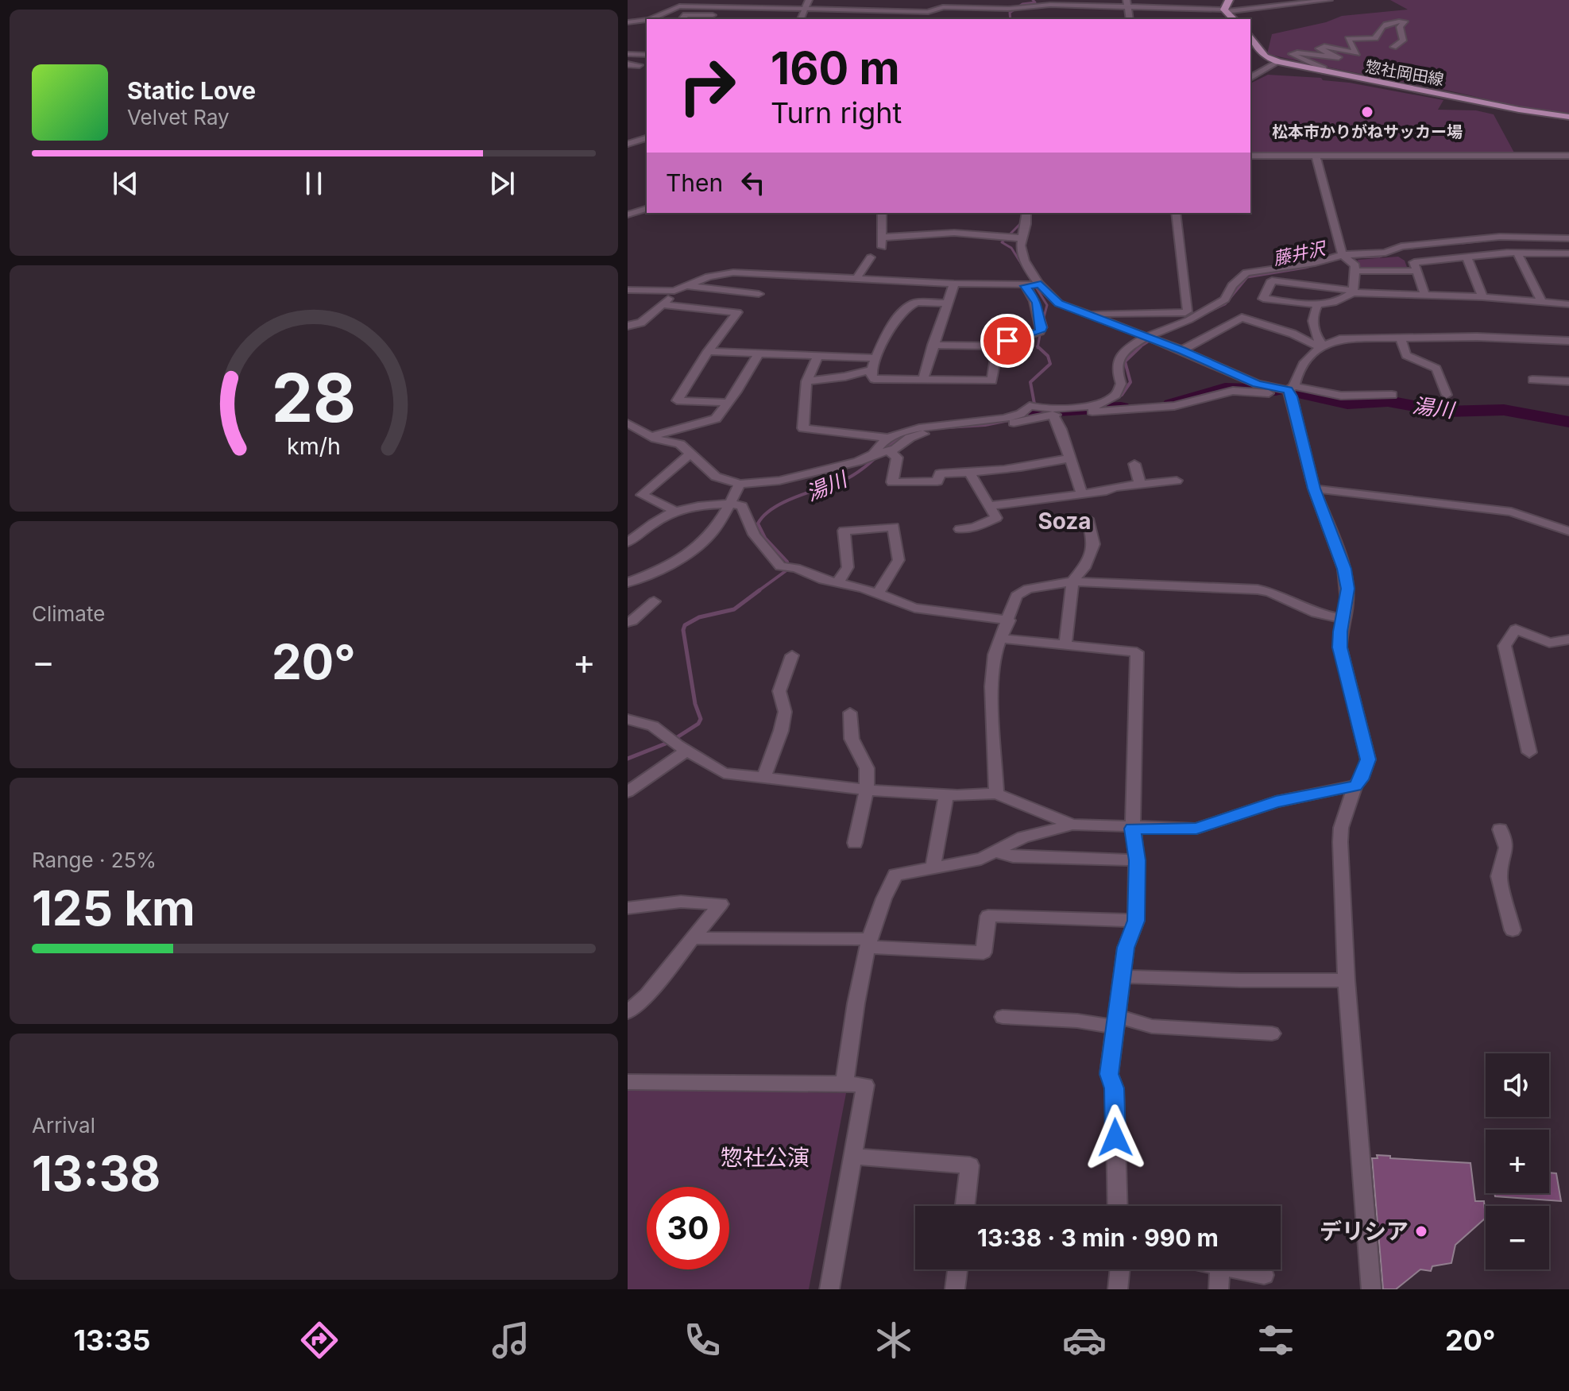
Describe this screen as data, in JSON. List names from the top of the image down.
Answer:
{
  "streets": {
    "main road": ["惣社岡田線"]
  },
  "districts": ["Soza"],
  "water": ["藤井沢", "湯川"],
  "parks": ["惣社公演"],
  "places": ["松本市かりがねサッカー場", "デリシア"],
  "page": {
    "turn": ["160 m", "Turn right"],
    "song": ["Static Love", "Velvet Ray"],
    "then": "Then",
    "tile": [
      "Climate",
      ["Range · 25%", "125 km"],
      ["Arrival", "13:38"]
    ],
    "heat": ["−", "20°", "+"],
    "map_buttons": ["+", "−"],
    "limit": "30",
    "trip": "13:38 · 3 min · 990 m",
    "tabs": ["13:35", "20°"],
    "gauge": ["28", "km/h"]
  }
}
